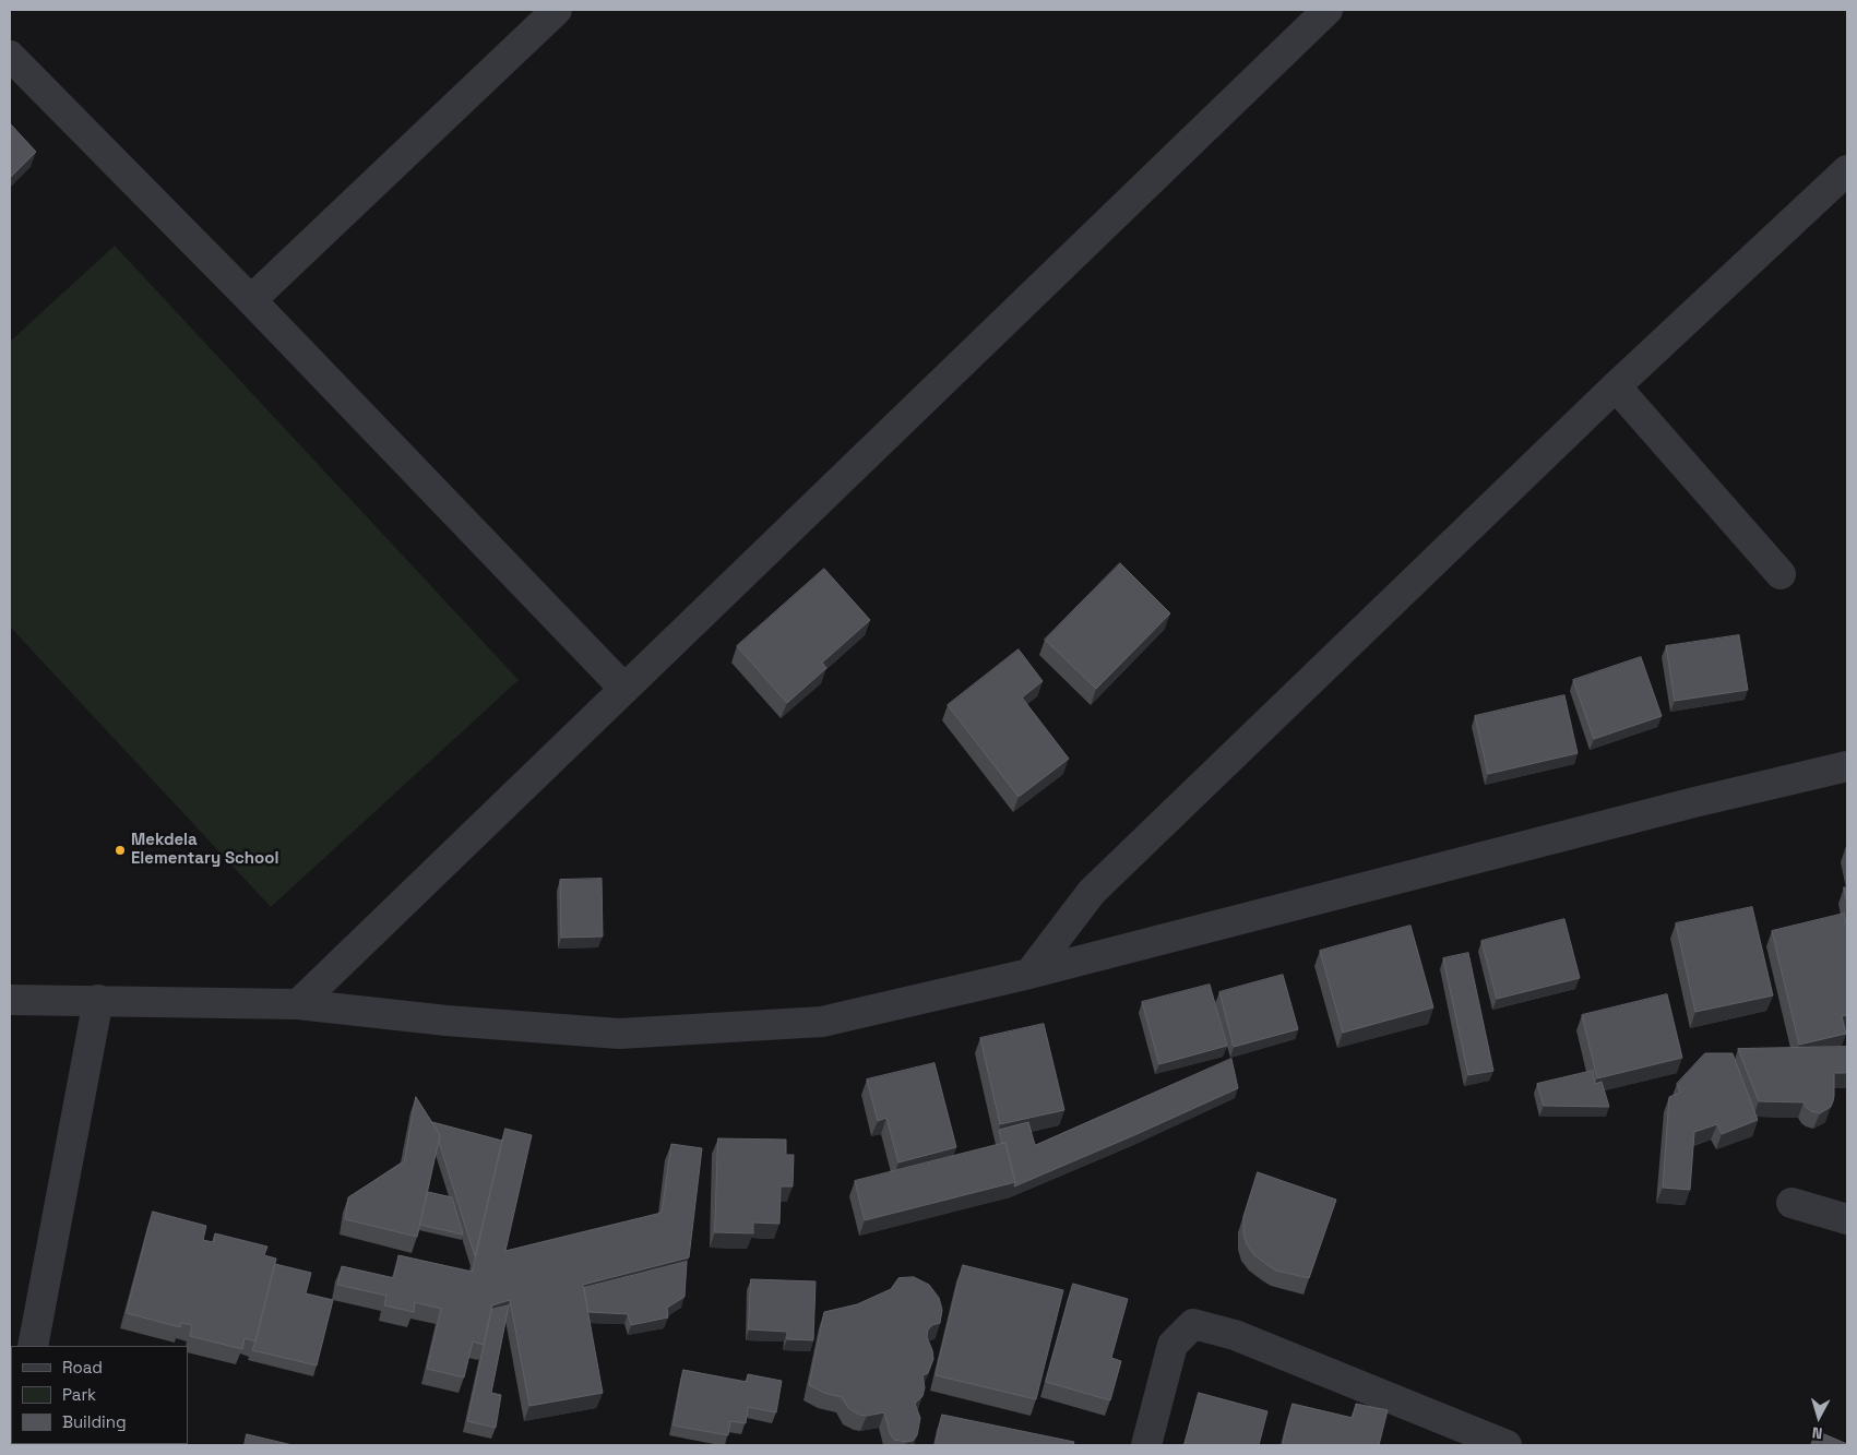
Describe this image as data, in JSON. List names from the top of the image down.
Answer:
{
  "places": ["Mekdela Elementary School"],
  "legend": ["Road", "Park", "Building"],
  "north": "bottom"
}
